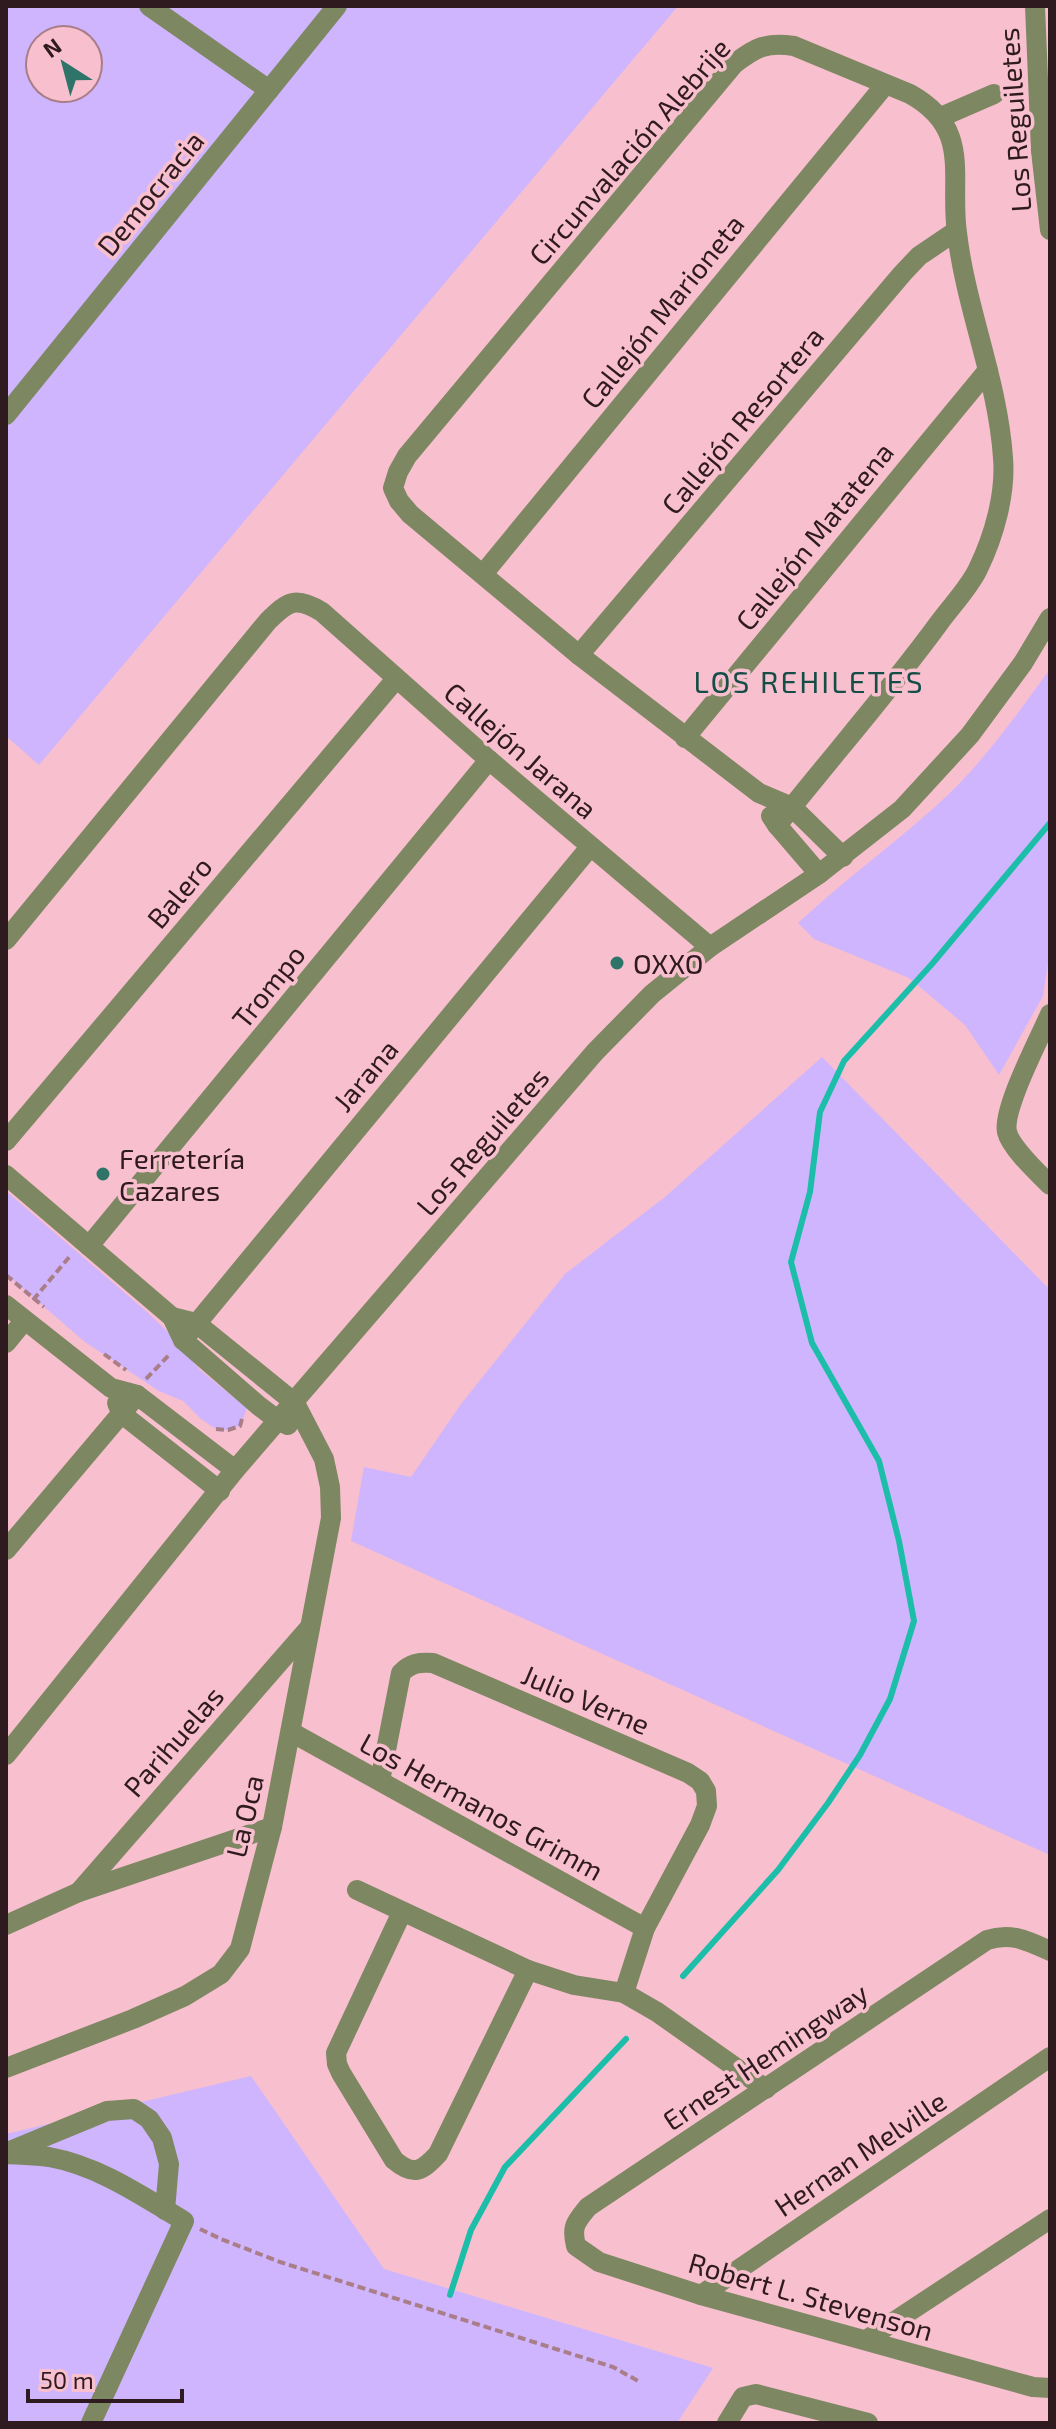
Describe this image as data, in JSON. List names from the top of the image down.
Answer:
{
  "streets": {
    "street": [
      "Los Reguiletes",
      "Circunvalación Alebrije",
      "Democracia",
      "Callejón Marioneta",
      "Callejón Resortera",
      "Callejón Matatena",
      "Callejón Jarana",
      "Balero",
      "Trompo",
      "Jarana",
      "Julio Verne",
      "Parihuelas",
      "Los Hermanos Grimm",
      "La Oca",
      "Ernest Hemingway",
      "Hernan Melville",
      "Robert L. Stevenson"
    ]
  },
  "crossings": [
    ["Los Reguiletes", "Circunvalación Alebrije"],
    ["Los Reguiletes", "Callejón Jarana"],
    ["Los Reguiletes", "La Oca"],
    ["Circunvalación Alebrije", "Callejón Marioneta"],
    ["Circunvalación Alebrije", "Callejón Resortera"],
    ["Circunvalación Alebrije", "Callejón Matatena"],
    ["Callejón Jarana", "Balero"],
    ["Callejón Jarana", "Trompo"],
    ["Callejón Jarana", "Jarana"],
    ["Julio Verne", "Los Hermanos Grimm"],
    ["Parihuelas", "La Oca"],
    ["Los Hermanos Grimm", "La Oca"],
    ["Ernest Hemingway", "Robert L. Stevenson"],
    ["Hernan Melville", "Robert L. Stevenson"]
  ],
  "districts": ["LOS REHILETES"],
  "places": ["OXXO", "Ferretería Cazares"],
  "scale_bar": "50 m",
  "north": "top left"
}
